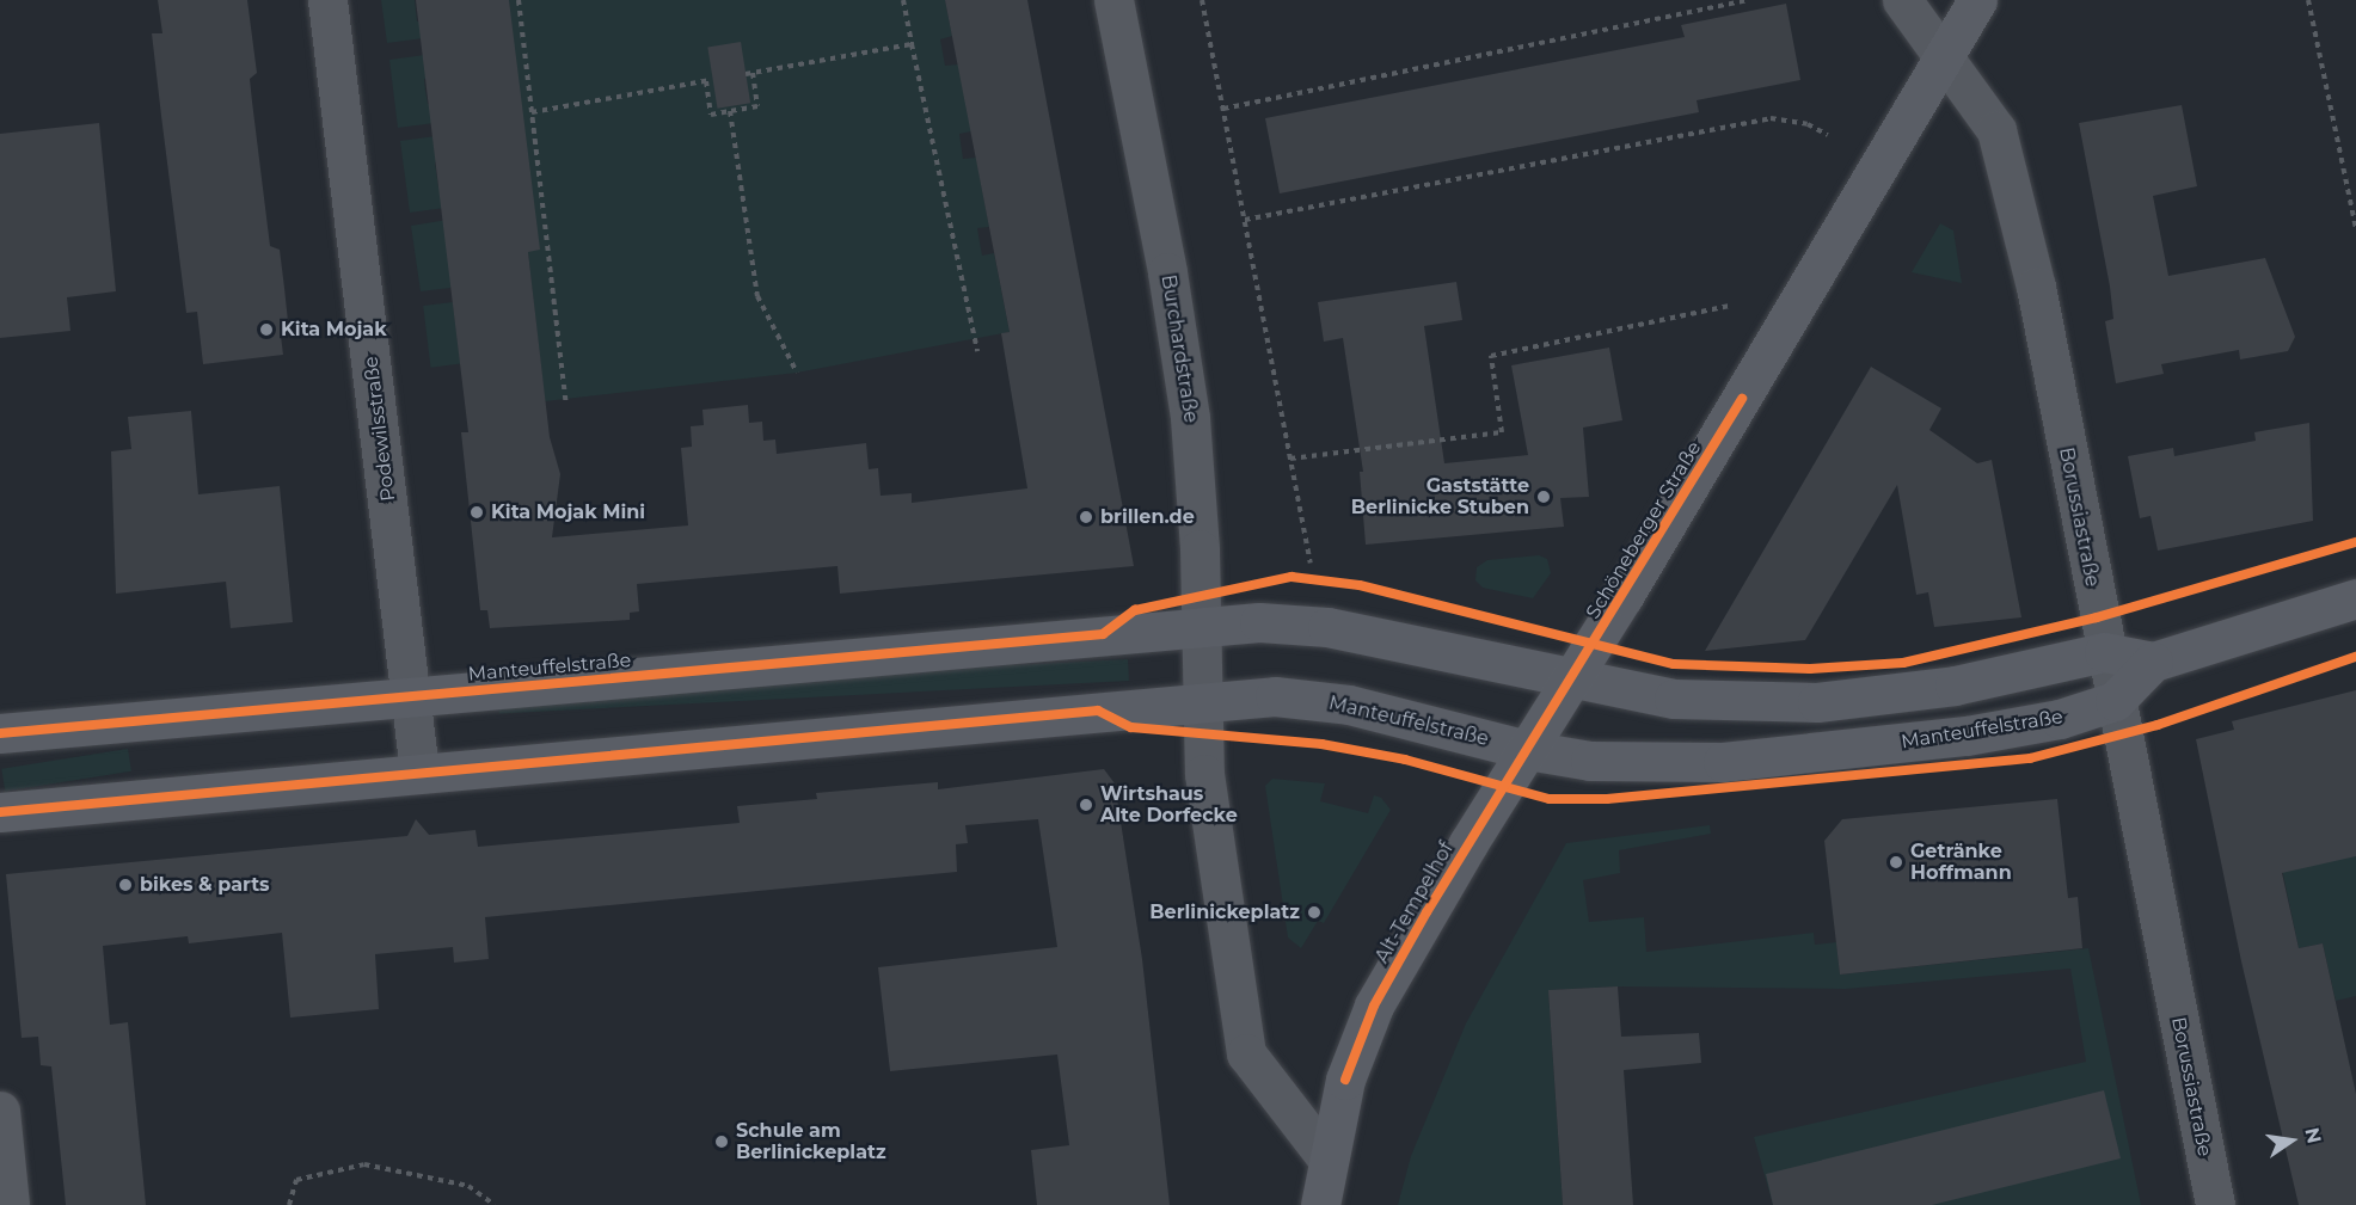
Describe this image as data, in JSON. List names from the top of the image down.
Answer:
{
  "streets": {
    "main road": ["Schöneberger Straße", "Manteuffelstraße", "Alt-Tempelhof"],
    "street": ["Burchardstraße", "Podewilsstraße", "Borussiastraße"]
  },
  "crossings": [
    ["Burchardstraße", "Manteuffelstraße"],
    ["Podewilsstraße", "Manteuffelstraße"],
    ["Borussiastraße", "Schöneberger Straße"],
    ["Borussiastraße", "Manteuffelstraße"],
    ["Schöneberger Straße", "Manteuffelstraße"],
    ["Schöneberger Straße", "Alt-Tempelhof"],
    ["Manteuffelstraße", "Alt-Tempelhof"]
  ],
  "places": [
    "Kita Mojak",
    "Gaststätte Berlinicke Stuben",
    "Kita Mojak Mini",
    "brillen.de",
    "Wirtshaus Alte Dorfecke",
    "Getränke Hoffmann",
    "bikes & parts",
    "Berlinickeplatz",
    "Schule am Berlinickeplatz"
  ],
  "north": "right"
}
